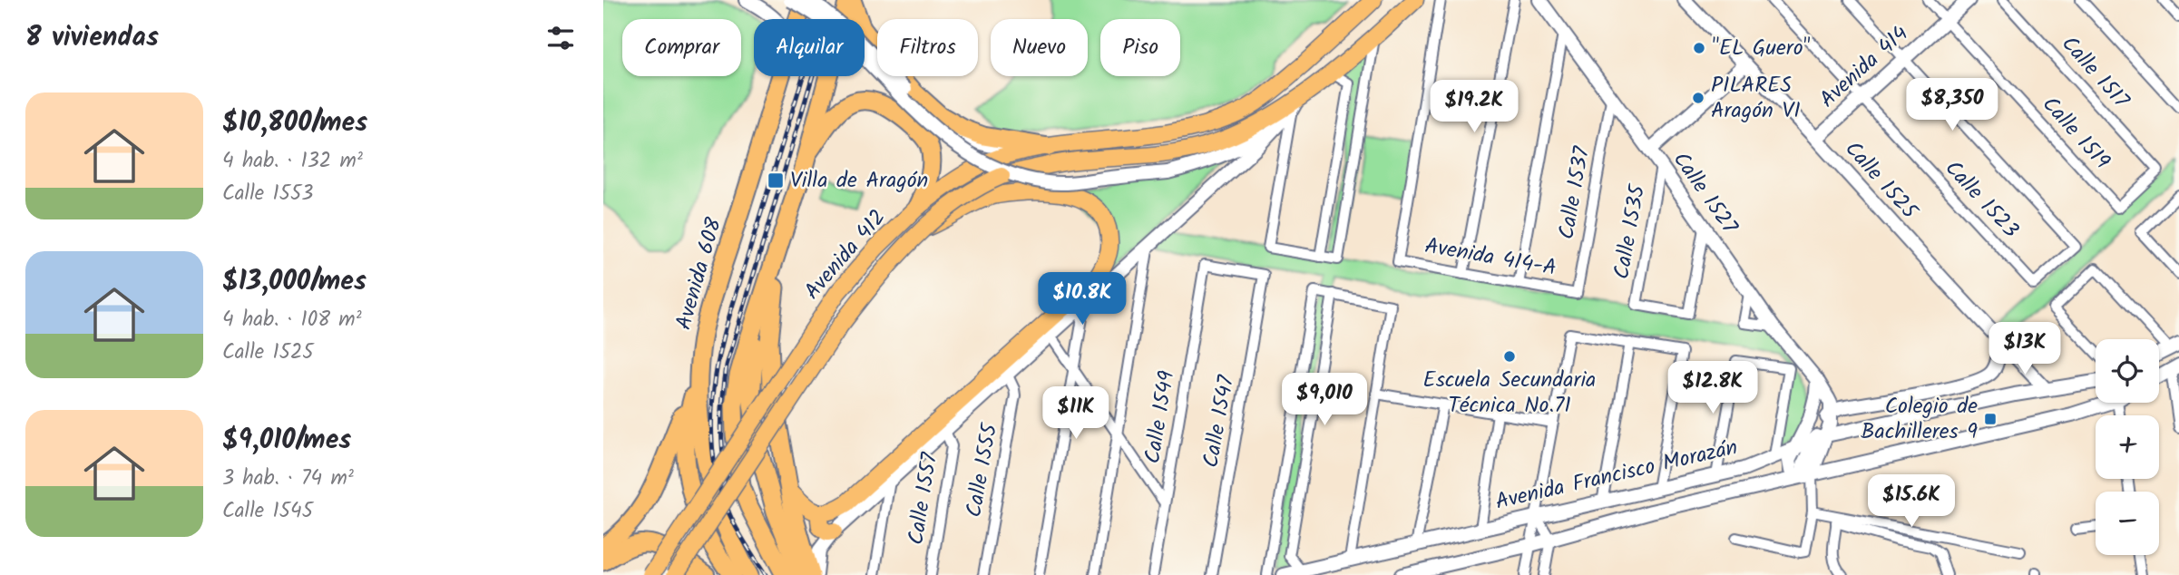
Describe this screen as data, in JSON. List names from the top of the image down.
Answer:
{
  "streets": {
    "highway": ["Avenida 608"],
    "main road": ["Avenida 412"],
    "street": [
      "Avenida 414",
      "Calle 1517",
      "Calle 1519",
      "Calle 1525",
      "Calle 1537",
      "Calle 1527",
      "Calle 1523",
      "Calle 1535",
      "Avenida 414-A",
      "Calle 1549",
      "Calle 1547",
      "Calle 1555",
      "Avenida Francisco Morazán",
      "Calle 1557"
    ]
  },
  "crossings": [
    ["Avenida 414", "Calle 1519"],
    ["Avenida 414", "Calle 1525"],
    ["Avenida 414", "Calle 1523"],
    ["Calle 1517", "Calle 1519"],
    ["Calle 1525", "Avenida Francisco Morazán"],
    ["Calle 1537", "Calle 1527"],
    ["Calle 1537", "Avenida 414-A"],
    ["Calle 1527", "Calle 1535"],
    ["Avenida 412", "Calle 1555"],
    ["Avenida 412", "Calle 1557"],
    ["Calle 1549", "Calle 1547"]
  ],
  "places": {
    "other": ["\"EL Guero\"", "PILARES Aragón VI", "Escuela Secundaria Técnica No.71"],
    "transit": ["Villa de Aragón", "Colegio de Bachilleres 9"]
  },
  "page": {
    "heading": "8 viviendas",
    "chip": [
      "Comprar",
      "Alquilar",
      "Filtros",
      "Nuevo",
      "Piso"
    ],
    "list": [
      {
        "name": "$10,800/mes",
        "note": "4 hab. · 132 m² · Calle 1553"
      },
      {
        "name": "$13,000/mes",
        "note": "4 hab. · 108 m² · Calle 1525"
      },
      {
        "name": "$9,010/mes",
        "note": "3 hab. · 74 m² · Calle 1545"
      }
    ],
    "price": [
      "$8,350",
      "$19.2K",
      "$10.8K",
      "$13K",
      "$12.8K",
      "$9,010",
      "$11K",
      "$15.6K"
    ],
    "map_buttons": ["+", "−"]
  }
}
